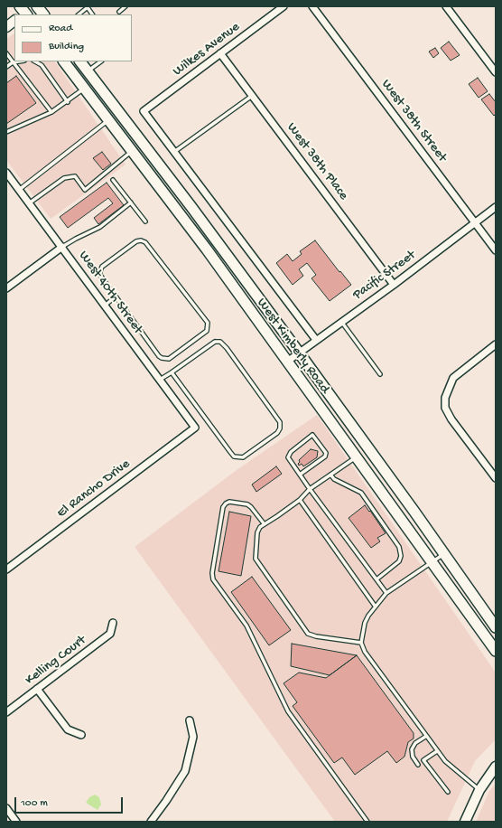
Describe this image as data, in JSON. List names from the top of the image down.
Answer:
{
  "streets": {
    "main road": ["West Kimberly Road"],
    "street": [
      "Wilkes Avenue",
      "West 38th Street",
      "West 38th Place",
      "Pacific Street",
      "West 40th Street",
      "El Rancho Drive",
      "Kelling Court"
    ]
  },
  "crossings": [
    ["Wilkes Avenue", "West 38th Place"],
    ["Wilkes Avenue", "West Kimberly Road"],
    ["West 38th Street", "Pacific Street"],
    ["West 38th Place", "Pacific Street"],
    ["Pacific Street", "West Kimberly Road"],
    ["West 40th Street", "El Rancho Drive"]
  ],
  "legend": ["Road", "Building"],
  "scale_bar": "100 m"
}
